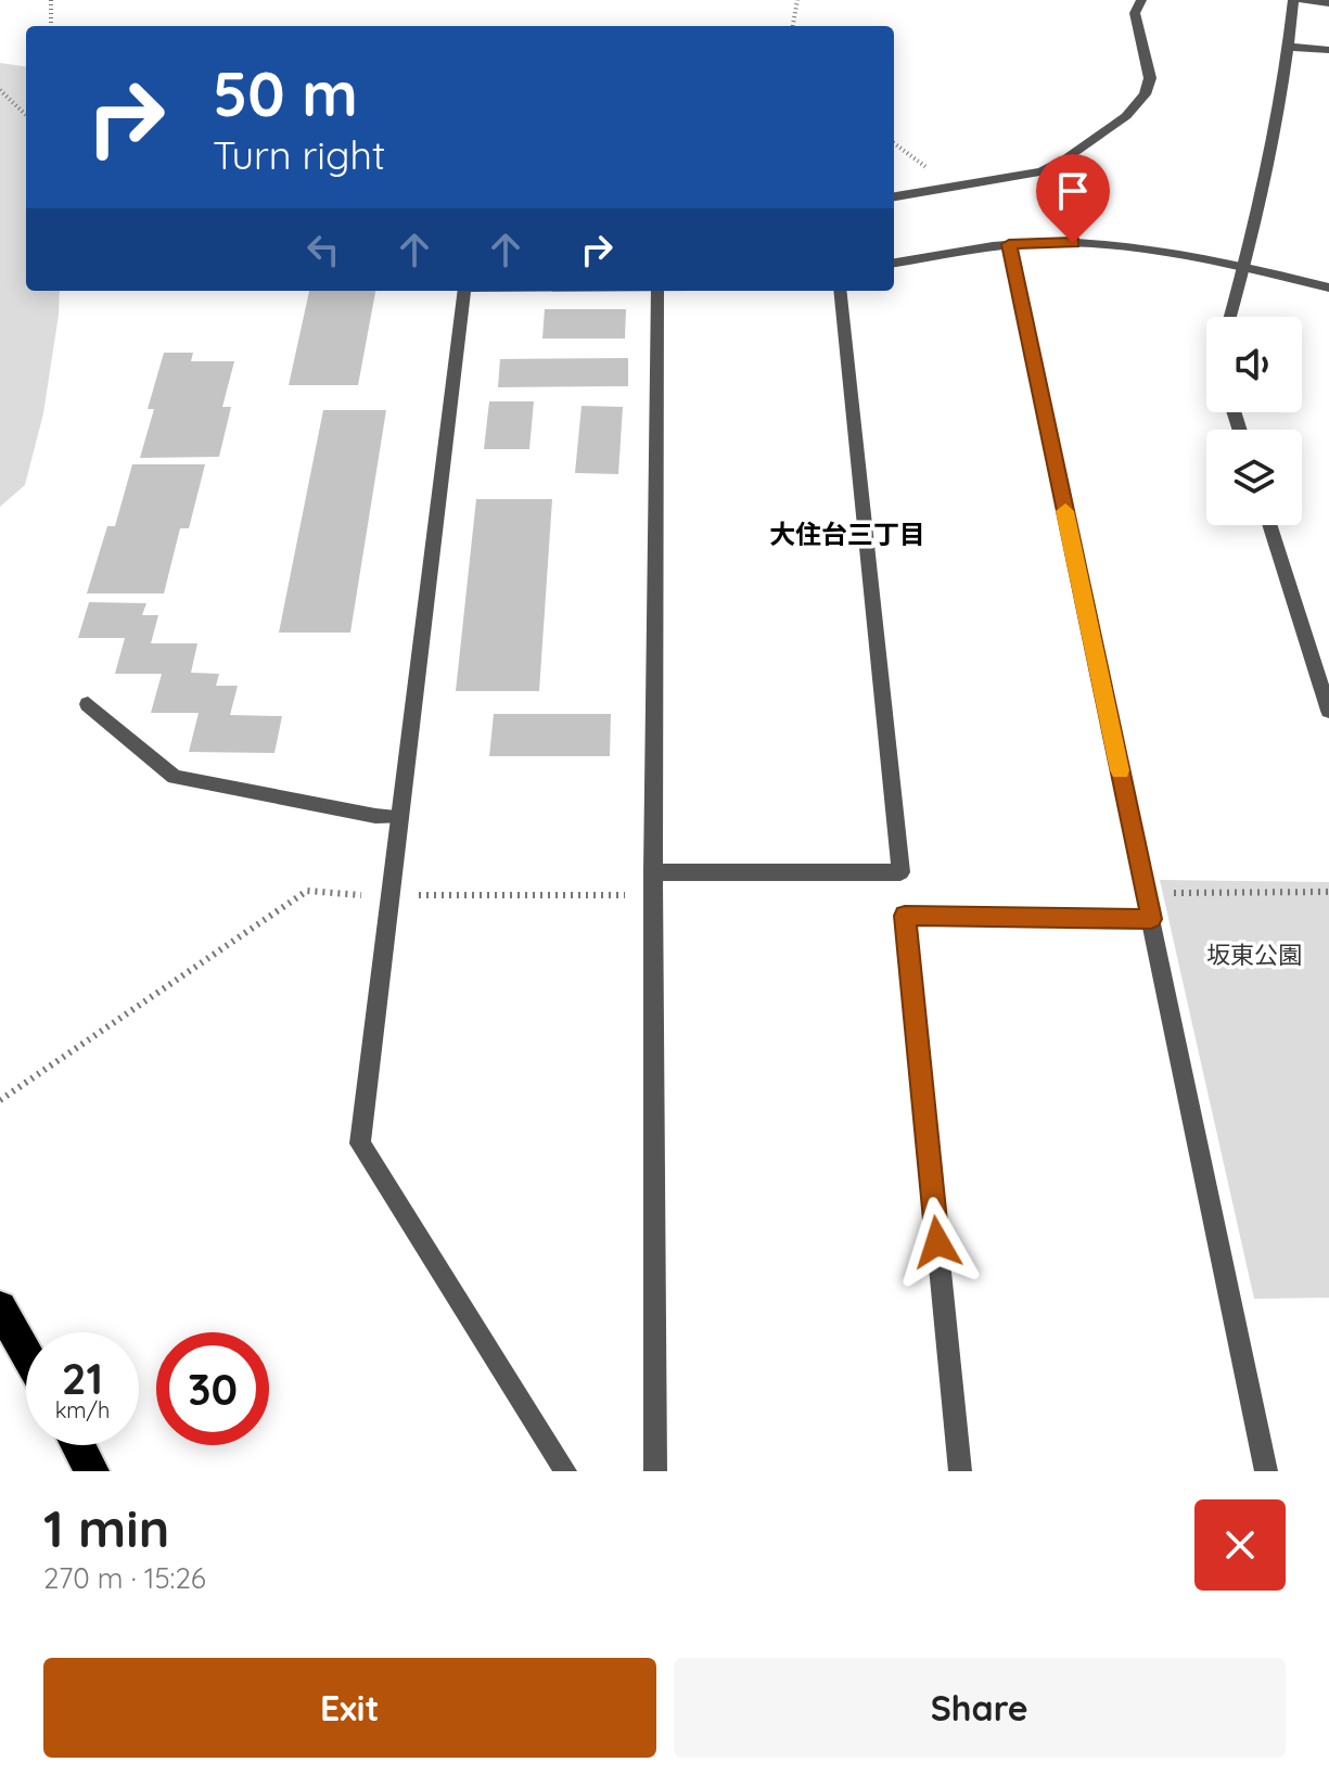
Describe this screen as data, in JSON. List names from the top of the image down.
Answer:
{
  "districts": ["大住台三丁目"],
  "parks": ["坂東公園"],
  "page": {
    "turn": ["50 m", "Turn right"],
    "speed": "21 km/h",
    "limit": "30",
    "heading": ["1 min", "270 m · 15:26"],
    "buttons": ["Exit", "Share"]
  }
}
